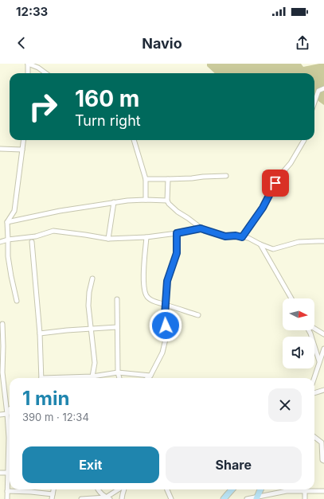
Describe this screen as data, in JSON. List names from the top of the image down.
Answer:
{
  "north": "right",
  "page": {
    "status": "12:33",
    "header": "Navio",
    "turn": ["160 m", "Turn right"],
    "heading": ["1 min", "390 m · 12:34"],
    "buttons": ["Exit", "Share"]
  }
}
